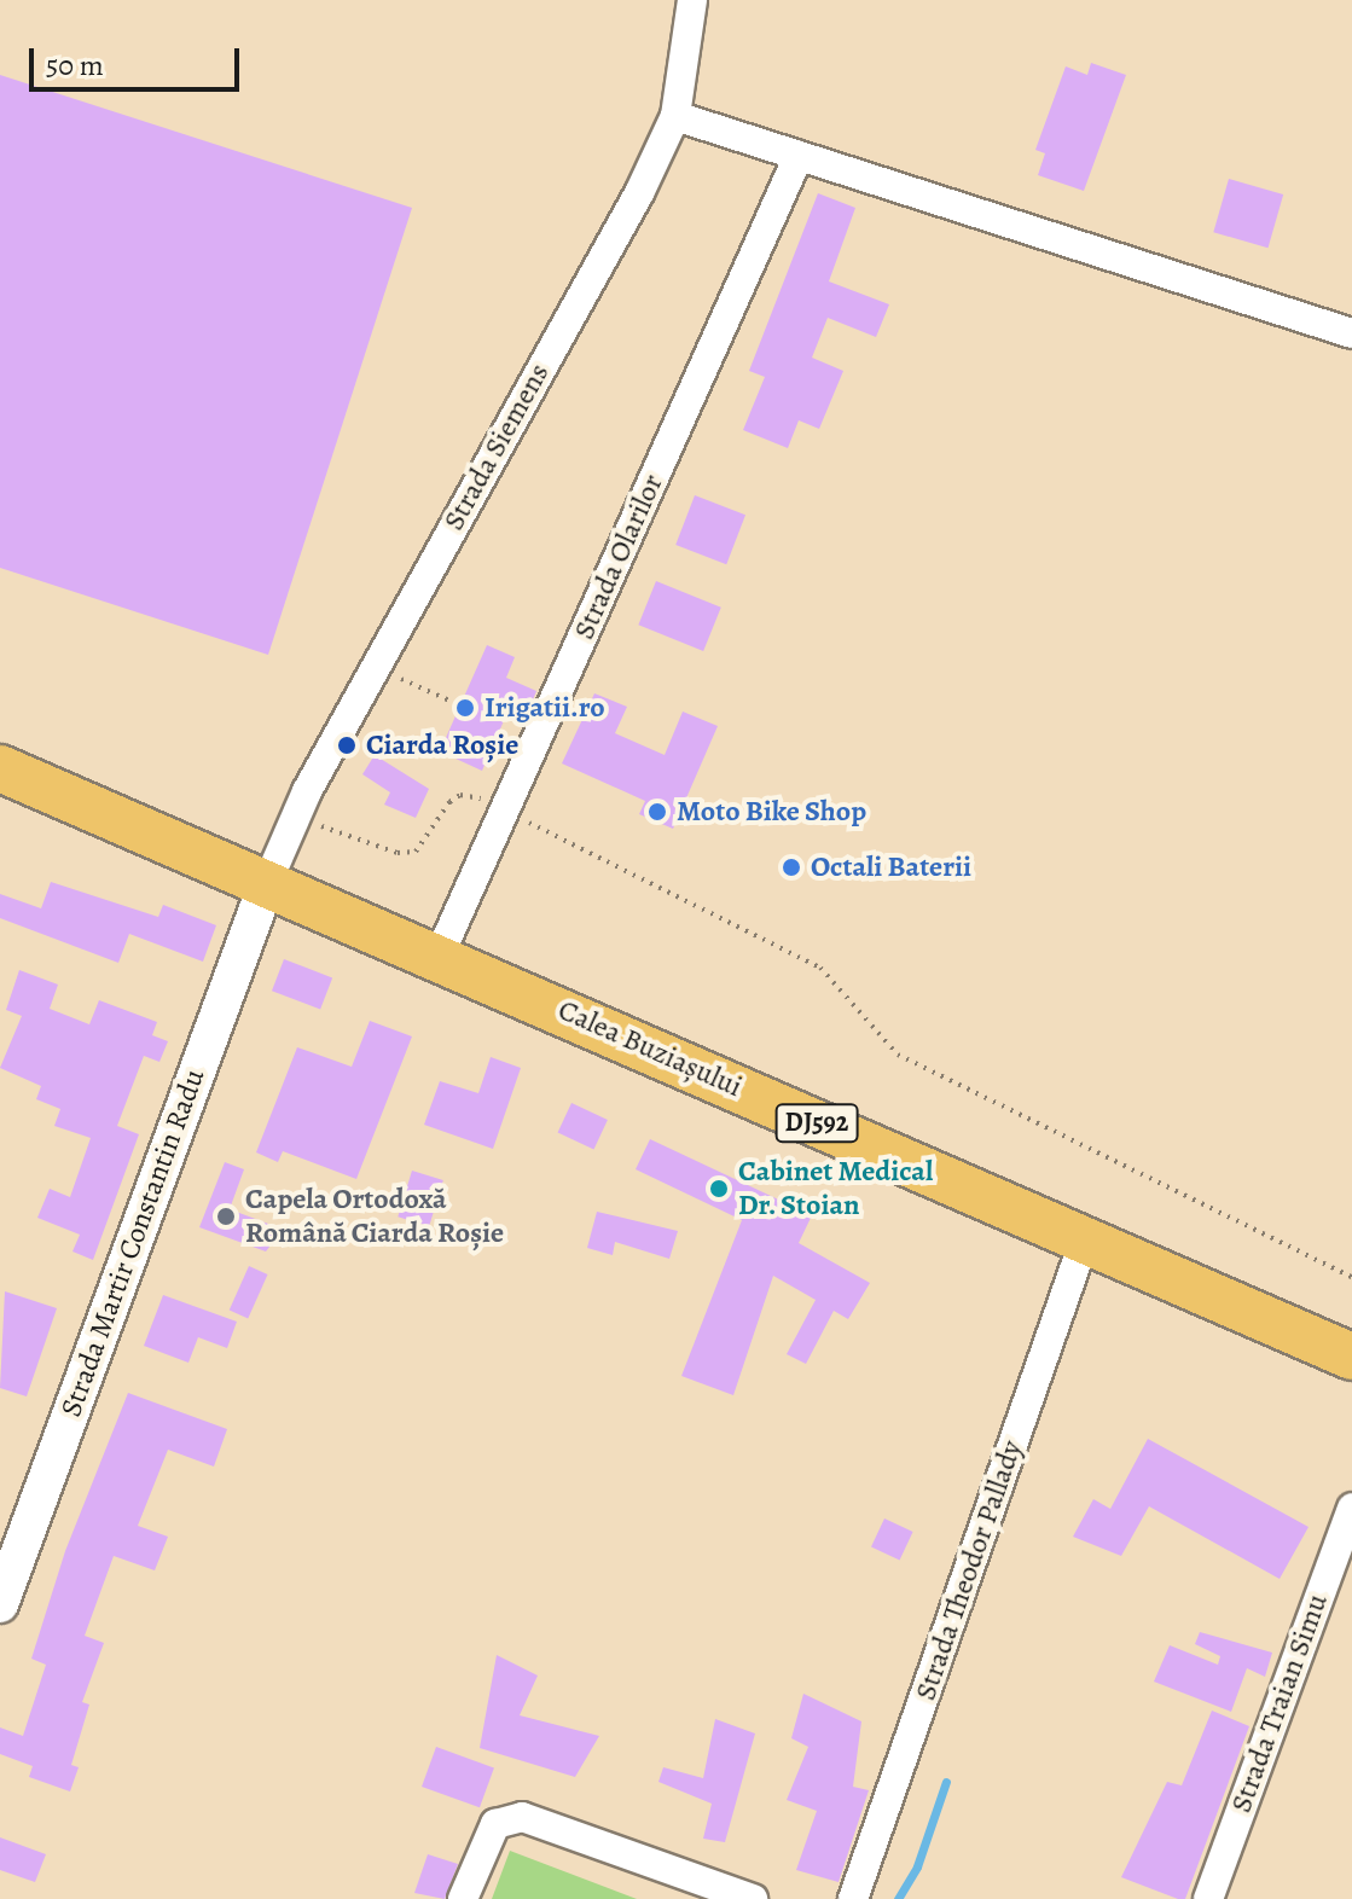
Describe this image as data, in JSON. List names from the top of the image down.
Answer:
{
  "streets": {
    "main road": ["Calea Buziașului", "DJ592"],
    "street": [
      "Strada Siemens",
      "Strada Olarilor",
      "Strada Martir Constantin Radu",
      "Strada Theodor Pallady",
      "Strada Traian Simu"
    ]
  },
  "crossings": [
    ["Strada Siemens", "Calea Buziașului"],
    ["Strada Siemens", "Strada Martir Constantin Radu"],
    ["Strada Olarilor", "Calea Buziașului"],
    ["Calea Buziașului", "Strada Martir Constantin Radu"],
    ["Calea Buziașului", "Strada Theodor Pallady"]
  ],
  "places": [
    "Irigatii.ro",
    "Ciarda Roșie",
    "Moto Bike Shop",
    "Octali Baterii",
    "Cabinet Medical Dr. Stoian",
    "Capela Ortodoxă Română Ciarda Roșie"
  ],
  "scale_bar": "50 m"
}
